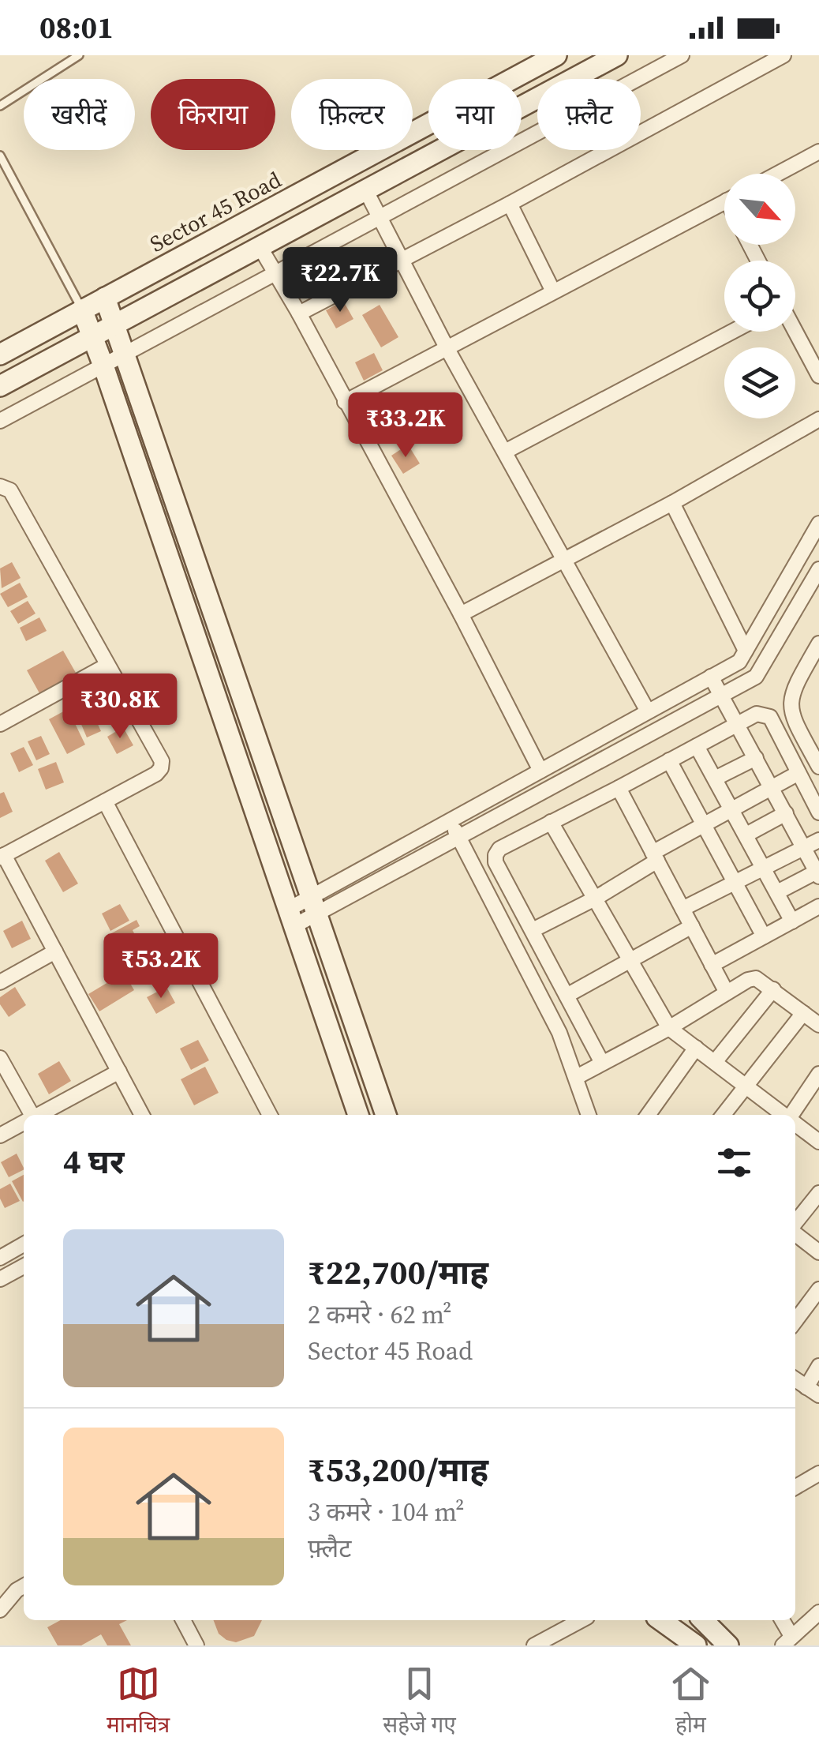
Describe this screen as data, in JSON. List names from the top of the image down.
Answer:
{
  "streets": {
    "street": ["Sector 45 Road"]
  },
  "north": "bottom right",
  "page": {
    "status": "08:01",
    "chip": [
      "खरीदें",
      "किराया",
      "फ़िल्टर",
      "नया",
      "फ़्लैट"
    ],
    "price": [
      "₹22.7K",
      "₹33.2K",
      "₹30.8K",
      "₹53.2K"
    ],
    "heading": "4 घर",
    "list": [
      {
        "name": "₹22,700/माह",
        "note": "2 कमरे · 62 m² · Sector 45 Road"
      },
      {
        "name": "₹53,200/माह",
        "note": "3 कमरे · 104 m² · फ़्लैट"
      }
    ],
    "tabs": ["मानचित्र", "सहेजे गए", "होम"]
  }
}
